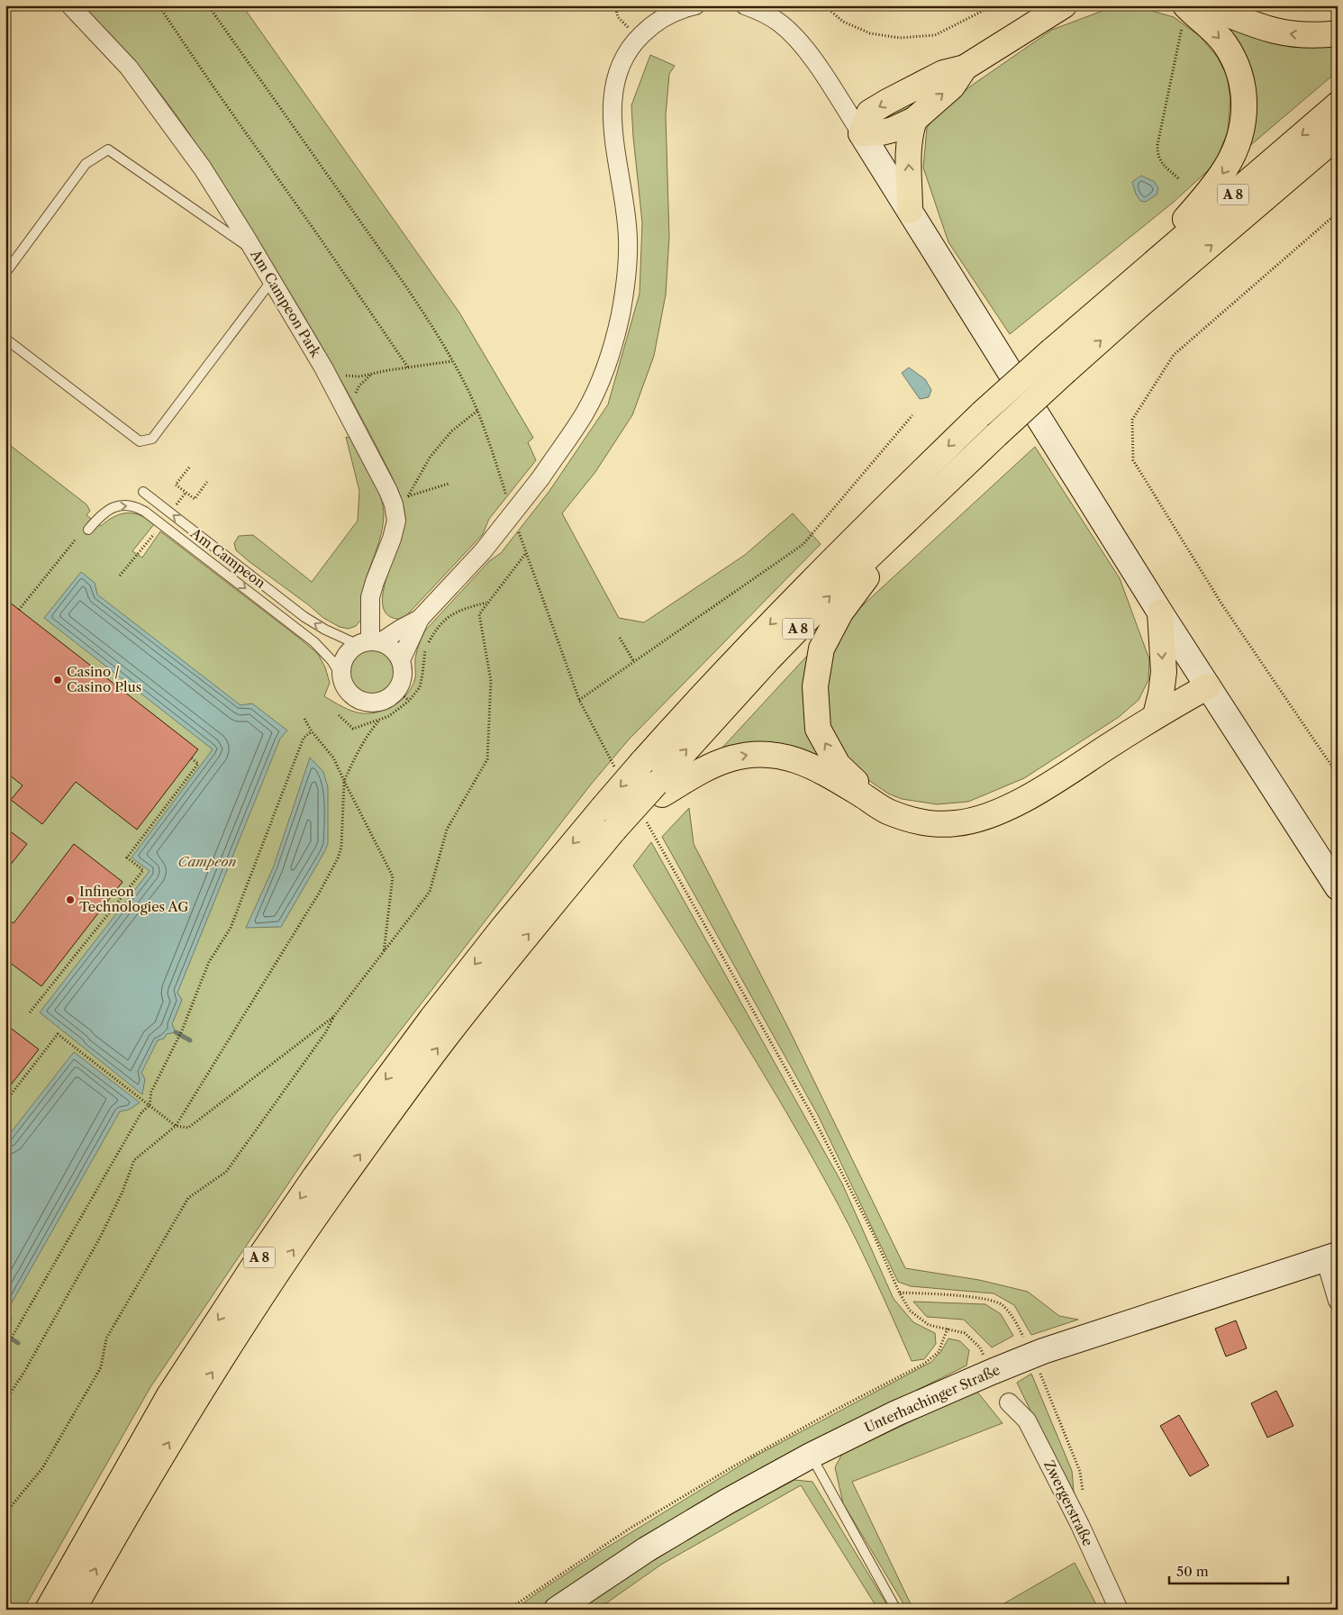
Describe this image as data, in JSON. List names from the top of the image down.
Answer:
{
  "streets": {
    "highway": ["A 8"],
    "main road": ["Unterhachinger Straße"],
    "street": ["Am Campeon Park", "Zwergerstraße"],
    "lane": ["Am Campeon"]
  },
  "crossings": [
    ["Am Campeon Park", "Am Campeon"]
  ],
  "parks": ["Campeon"],
  "places": ["Casino / Casino Plus", "Infineon Technologies AG"],
  "scale_bar": "50 m"
}
